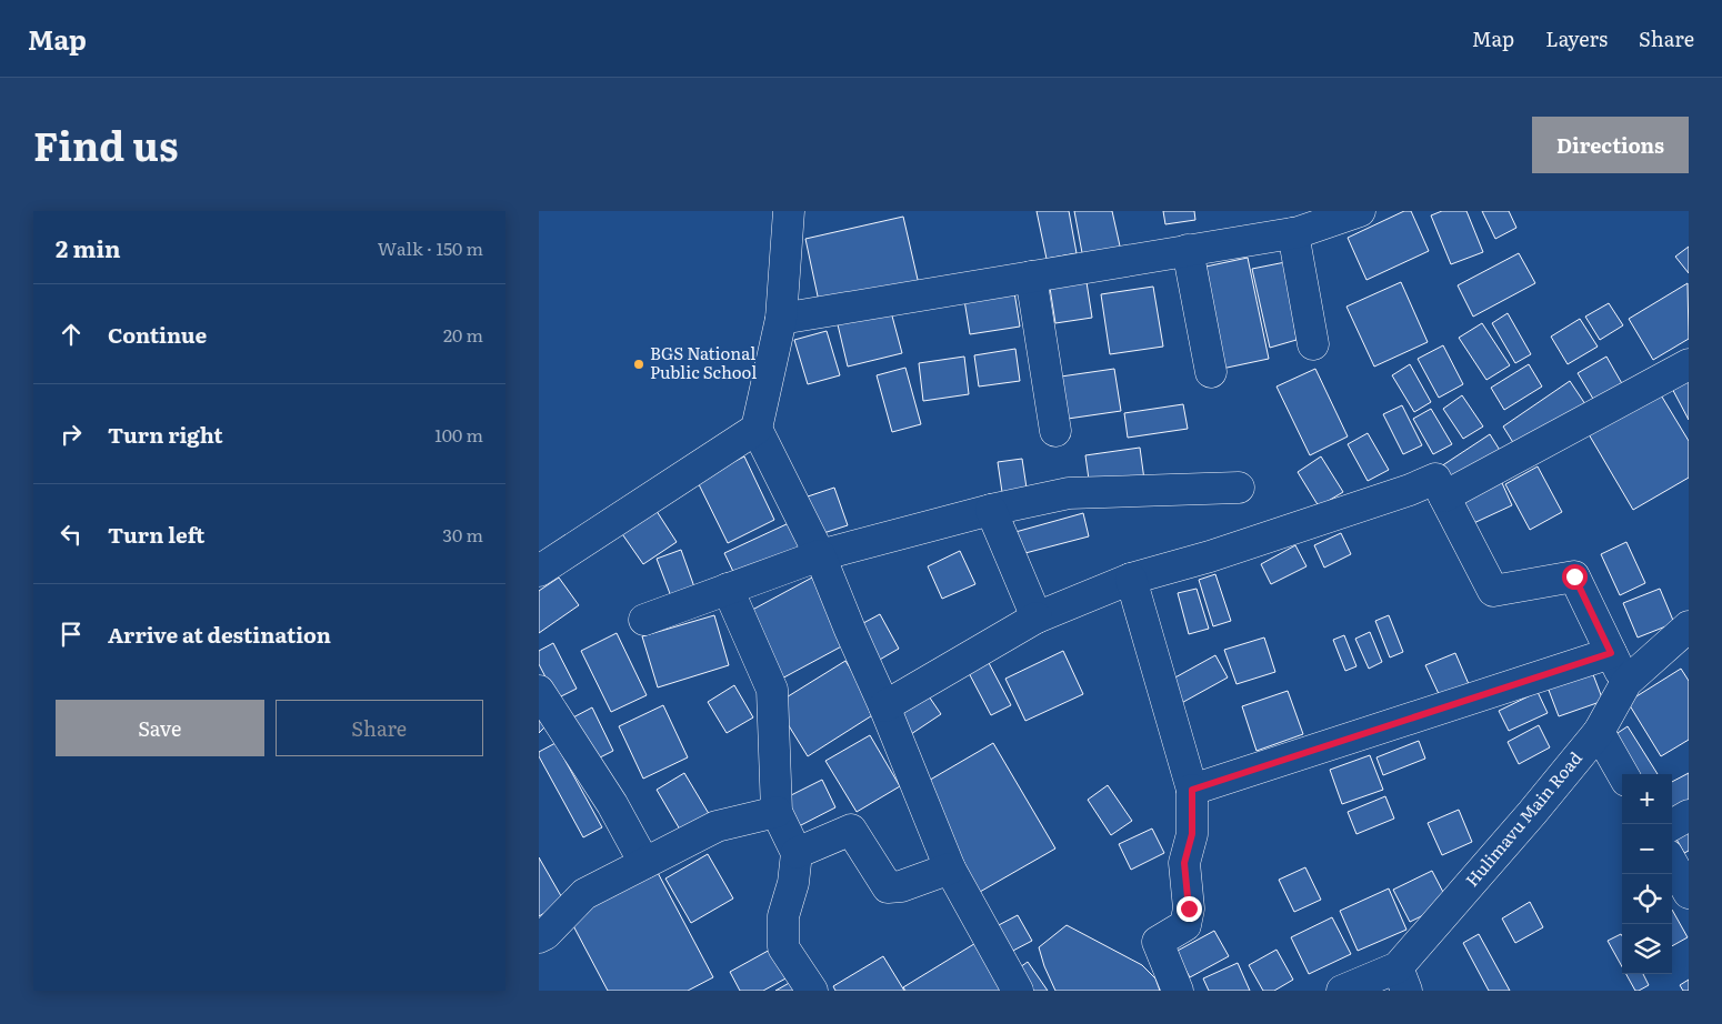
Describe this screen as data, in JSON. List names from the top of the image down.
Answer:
{
  "streets": {
    "street": ["Hulimavu Main Road"]
  },
  "places": ["BGS National Public School"],
  "page": {
    "header": "Map",
    "nav": ["Map", "Layers", "Share"],
    "title": "Find us",
    "buttons": [
      "Directions",
      ["Save", "Share"]
    ],
    "heading": ["2 min", "Walk · 150 m"],
    "list": [
      ["Continue", "20 m"],
      ["Turn right", "100 m"],
      ["Turn left", "30 m"],
      "Arrive at destination"
    ],
    "map_buttons": ["+", "−"]
  }
}
